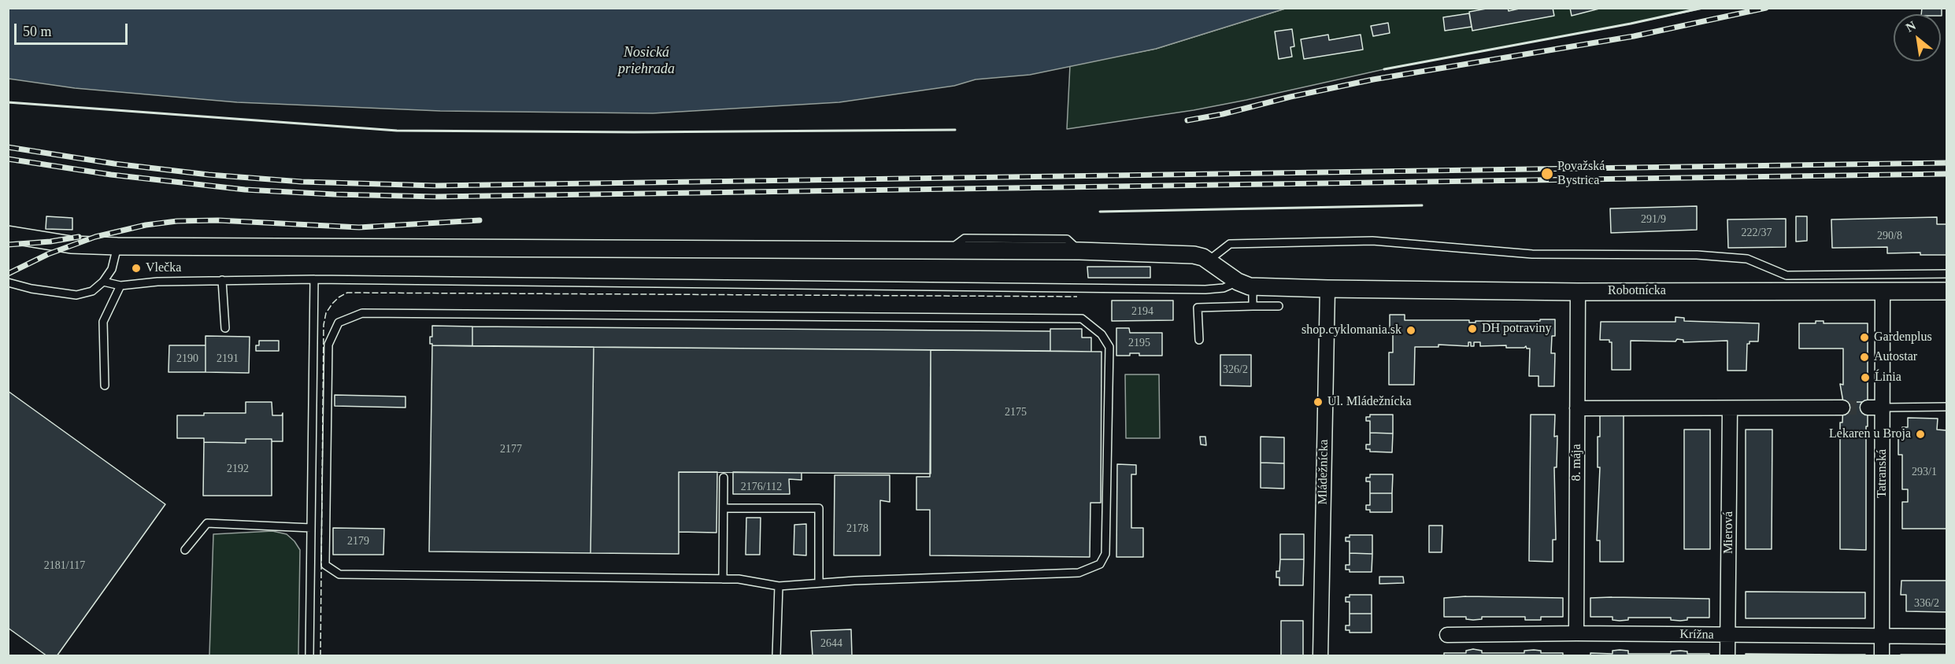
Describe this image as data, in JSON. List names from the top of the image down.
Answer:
{
  "streets": {
    "street": [
      "Robotnícka",
      "8. mája",
      "Mládežnícka",
      "Tatranská",
      "Mierová",
      "Krížna"
    ]
  },
  "crossings": [
    ["Robotnícka", "8. mája"],
    ["Robotnícka", "Mládežnícka"],
    ["Robotnícka", "Tatranská"],
    ["8. mája", "Krížna"],
    ["Tatranská", "Krížna"],
    ["Mierová", "Krížna"]
  ],
  "water": ["Nosická priehrada"],
  "places": [
    "Považská Bystrica",
    "Vlečka",
    "DH potraviny",
    "shop.cyklomania.sk",
    "Gardenplus",
    "Autostar",
    "Ĺinia",
    "Ul. Mládežnícka",
    "Lekaren u Broja"
  ],
  "house_numbers": [
    "291/9",
    "222/37",
    "290/8",
    "2194",
    "2195",
    "2190",
    "2191",
    "326/2",
    "2175",
    "2177",
    "2192",
    "293/1",
    "2176/112",
    "2178",
    "2179",
    "2181/117",
    "336/2",
    "2644"
  ],
  "scale_bar": "50 m",
  "north": "top left"
}
